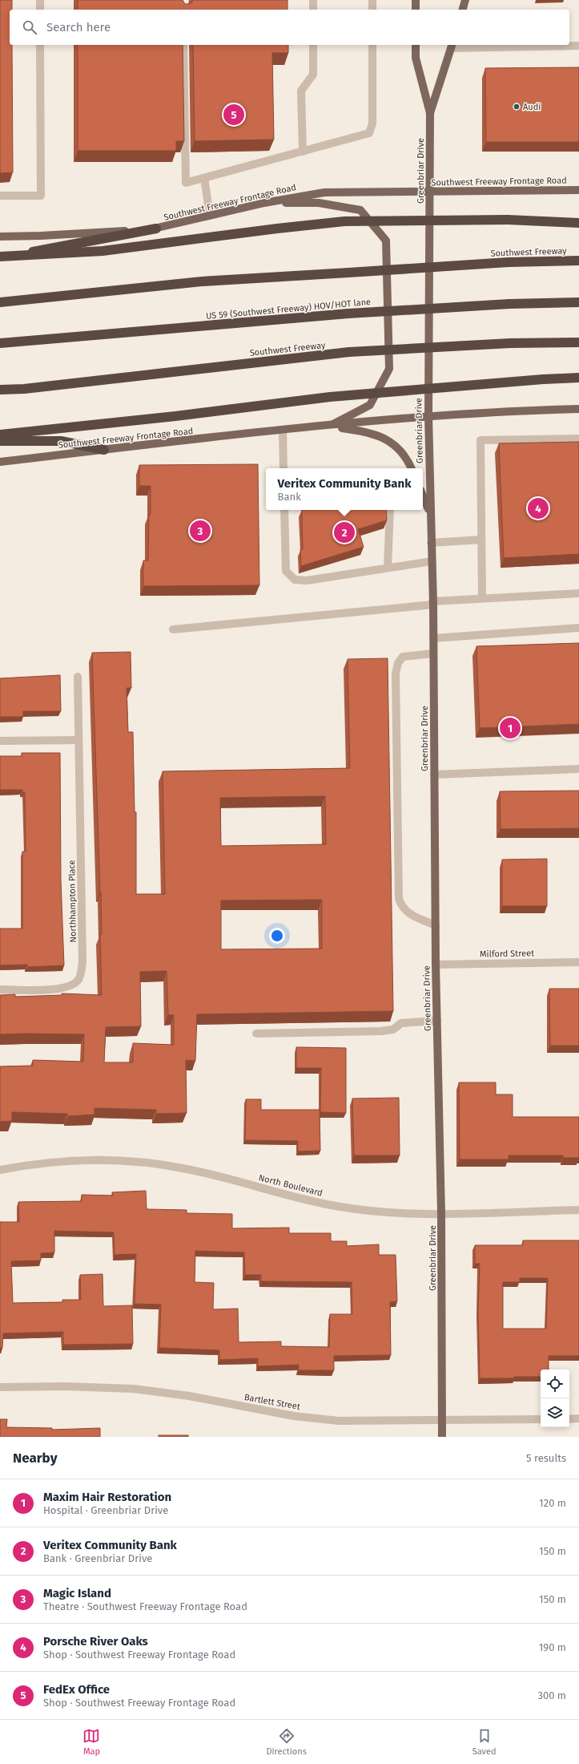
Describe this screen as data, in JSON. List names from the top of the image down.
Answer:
{
  "streets": {
    "highway": ["Southwest Freeway", "US 59 (Southwest Freeway) HOV/HOT lane"],
    "main road": ["Greenbriar Drive", "Southwest Freeway Frontage Road"],
    "street": [
      "Northhampton Place",
      "Milford Street",
      "North Boulevard",
      "Bartlett Street"
    ]
  },
  "crossings": [
    ["Greenbriar Drive", "Southwest Freeway Frontage Road"],
    ["Greenbriar Drive", "Milford Street"],
    ["Greenbriar Drive", "North Boulevard"],
    ["Greenbriar Drive", "Bartlett Street"]
  ],
  "places": ["Audi"],
  "page": {
    "search": "Search here",
    "pins": [
      "5",
      "4",
      "3",
      "2",
      "1"
    ],
    "popup": ["Veritex Community Bank", "Bank"],
    "heading": ["Nearby", "5 results"],
    "list": [
      {
        "mark": "1",
        "name": "Maxim Hair Restoration",
        "note": "Hospital · Greenbriar Drive",
        "value": "120 m"
      },
      {
        "mark": "2",
        "name": "Veritex Community Bank",
        "note": "Bank · Greenbriar Drive",
        "value": "150 m"
      },
      {
        "mark": "3",
        "name": "Magic Island",
        "note": "Theatre · Southwest Freeway Frontage Road",
        "value": "150 m"
      },
      {
        "mark": "4",
        "name": "Porsche River Oaks",
        "note": "Shop · Southwest Freeway Frontage Road",
        "value": "190 m"
      },
      {
        "mark": "5",
        "name": "FedEx Office",
        "note": "Shop · Southwest Freeway Frontage Road",
        "value": "300 m"
      }
    ],
    "nav": ["Map", "Directions", "Saved"]
  }
}
